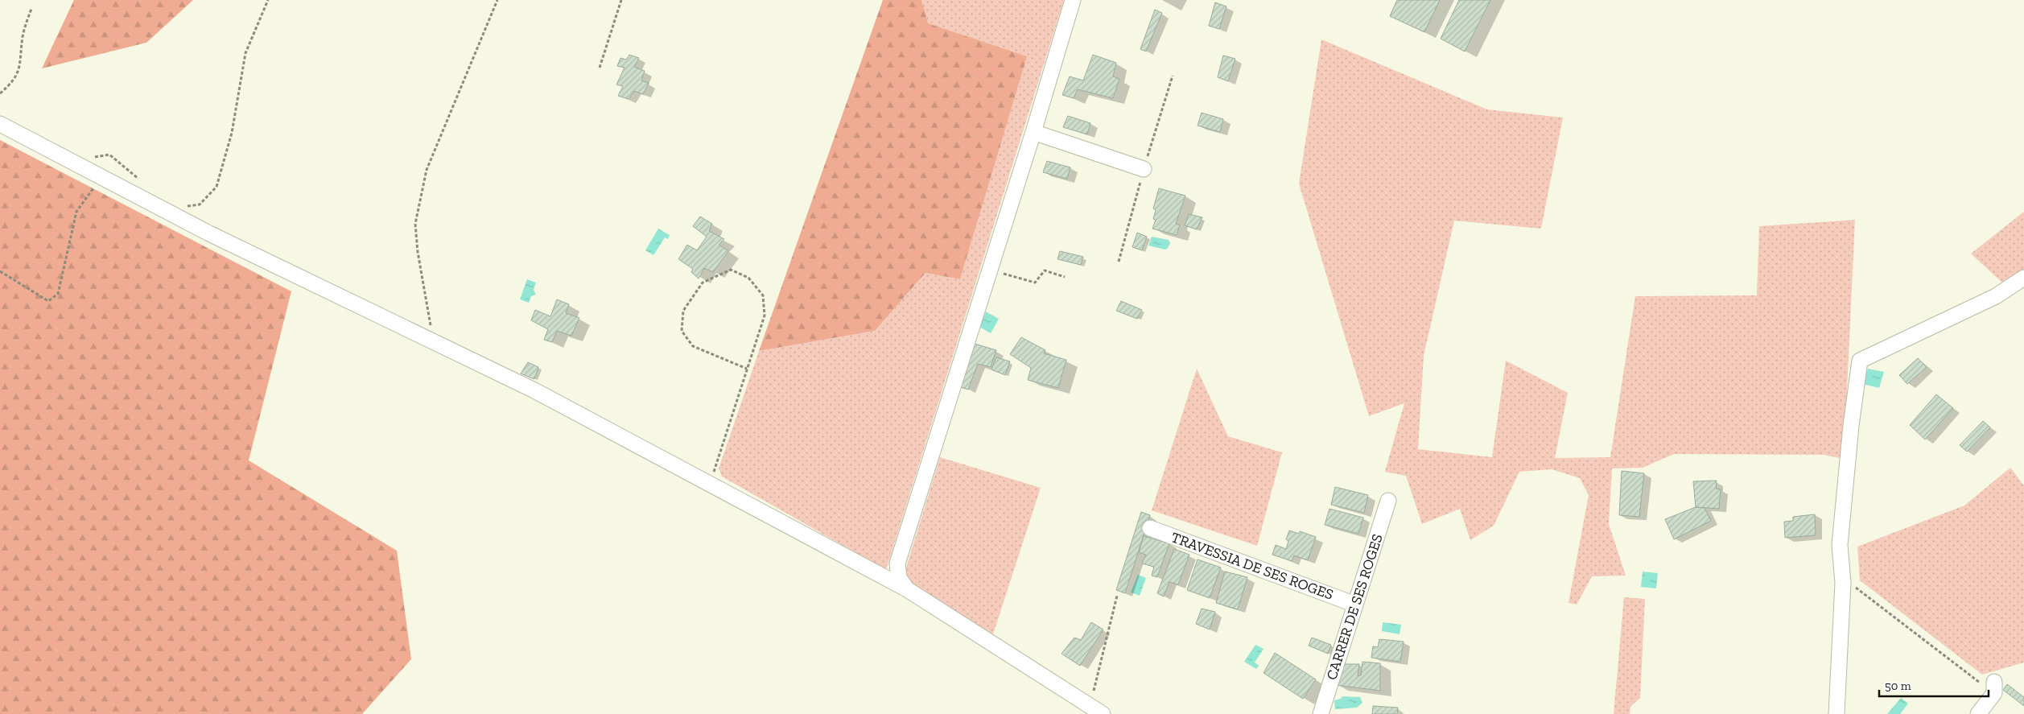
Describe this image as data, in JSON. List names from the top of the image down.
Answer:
{
  "streets": {
    "street": ["TRAVESSIA DE SES ROGES", "CARRER DE SES ROGES"]
  },
  "crossings": [
    ["TRAVESSIA DE SES ROGES", "CARRER DE SES ROGES"]
  ],
  "scale_bar": "50 m"
}
